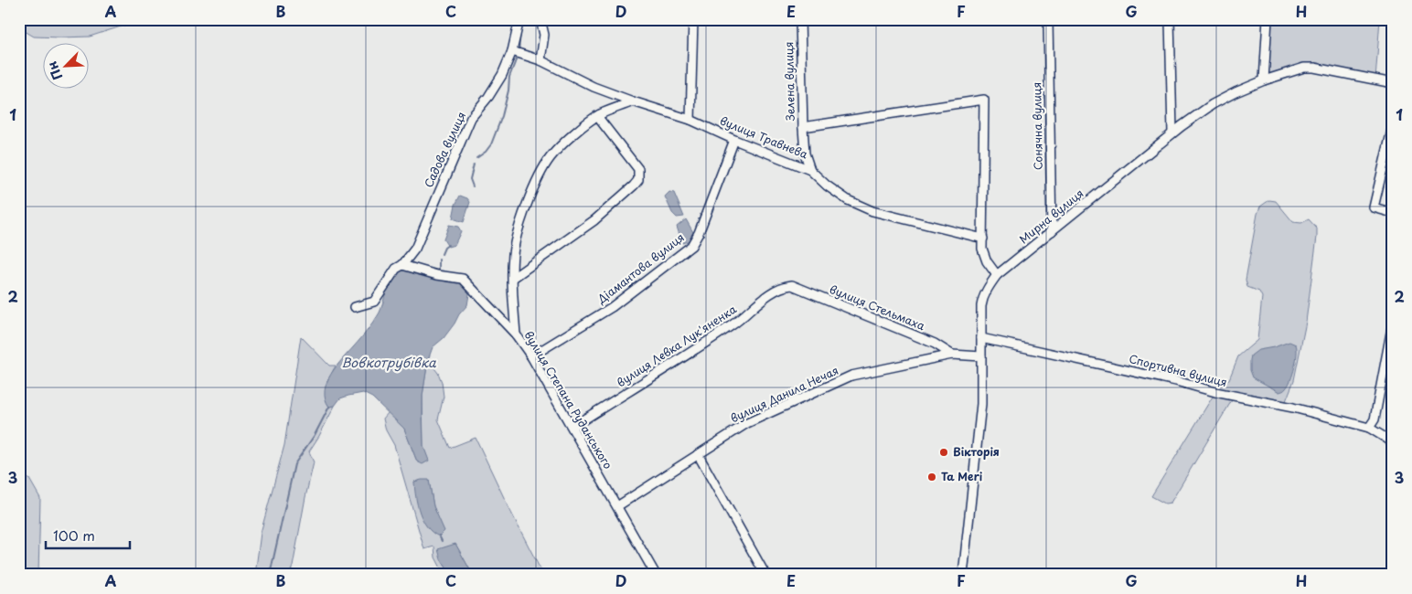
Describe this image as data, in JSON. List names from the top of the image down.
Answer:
{
  "streets": {
    "street": [
      "Зелена вулиця",
      "Сонячна вулиця",
      "вулиця Травнева",
      "Садова вулиця",
      "Мирна вулиця",
      "Діамантова вулиця",
      "вулиця Стельмаха",
      "вулиця Левка Лук'яненка",
      "Спортивна вулиця",
      "вулиця Данила Нечая",
      "вулиця Степана Руданського"
    ]
  },
  "crossings": [
    ["Зелена вулиця", "вулиця Травнева"],
    ["Сонячна вулиця", "Мирна вулиця"],
    ["вулиця Травнева", "Садова вулиця"],
    ["вулиця Травнева", "Діамантова вулиця"],
    ["Садова вулиця", "вулиця Степана Руданського"],
    ["Мирна вулиця", "Спортивна вулиця"],
    ["Мирна вулиця", "вулиця Данила Нечая"],
    ["Діамантова вулиця", "вулиця Степана Руданського"],
    ["вулиця Стельмаха", "вулиця Левка Лук'яненка"],
    ["вулиця Стельмаха", "вулиця Данила Нечая"],
    ["вулиця Левка Лук'яненка", "вулиця Степана Руданського"],
    ["вулиця Данила Нечая", "вулиця Степана Руданського"]
  ],
  "water": ["Вовкотрубівка"],
  "places": ["Вікторія", "Ta Meri"],
  "scale_bar": "100 m",
  "north": "bottom left",
  "grid": {
    "columns": [
      "A",
      "B",
      "C",
      "D",
      "E",
      "F",
      "G",
      "H"
    ],
    "rows": ["1", "2", "3"]
  }
}
